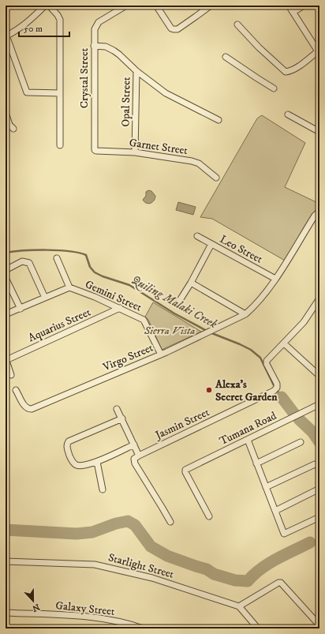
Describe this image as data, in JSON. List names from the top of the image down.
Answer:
{
  "streets": {
    "street": [
      "Crystal Street",
      "Opal Street",
      "Garnet Street",
      "Leo Street",
      "Gemini Street",
      "Aquarius Street",
      "Virgo Street",
      "Jasmin Street",
      "Tumana Road",
      "Starlight Street",
      "Galaxy Street"
    ]
  },
  "crossings": [
    ["Crystal Street", "Garnet Street"],
    ["Opal Street", "Garnet Street"],
    ["Leo Street", "Virgo Street"],
    ["Gemini Street", "Aquarius Street"],
    ["Gemini Street", "Virgo Street"]
  ],
  "water": ["Quiling Malaki Creek"],
  "parks": ["Sierra Vista"],
  "places": ["Alexa's Secret Garden"],
  "scale_bar": "50 m",
  "north": "bottom"
}
